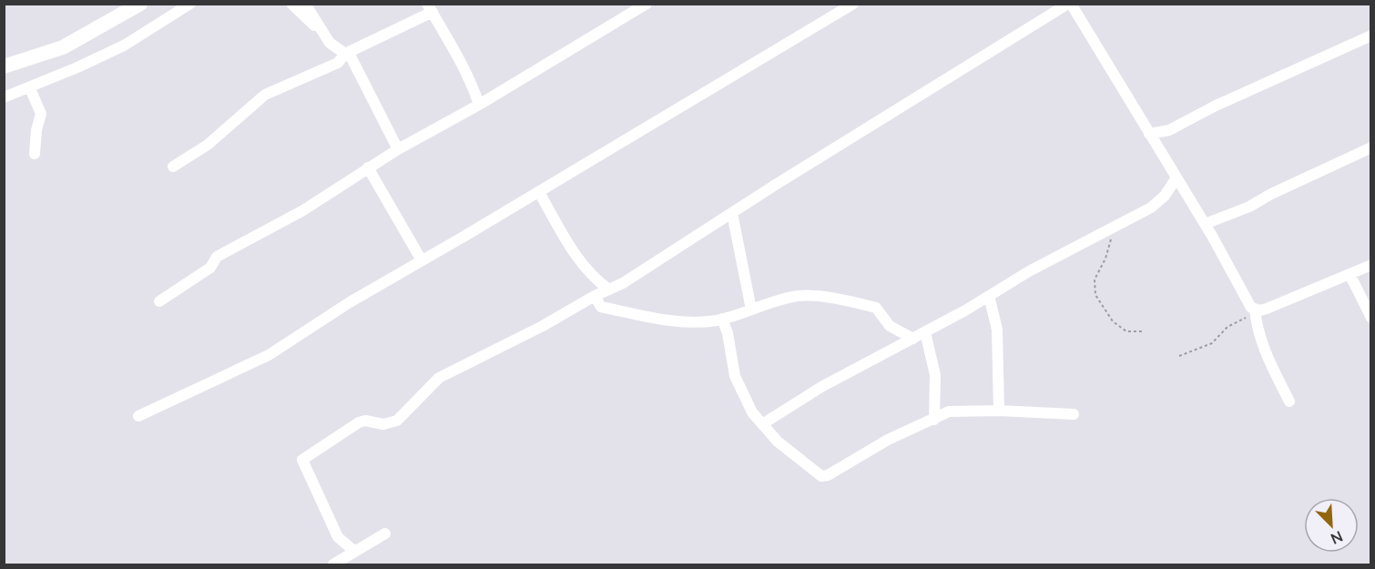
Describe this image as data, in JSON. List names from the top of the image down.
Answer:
{
  "north": "bottom right"
}
